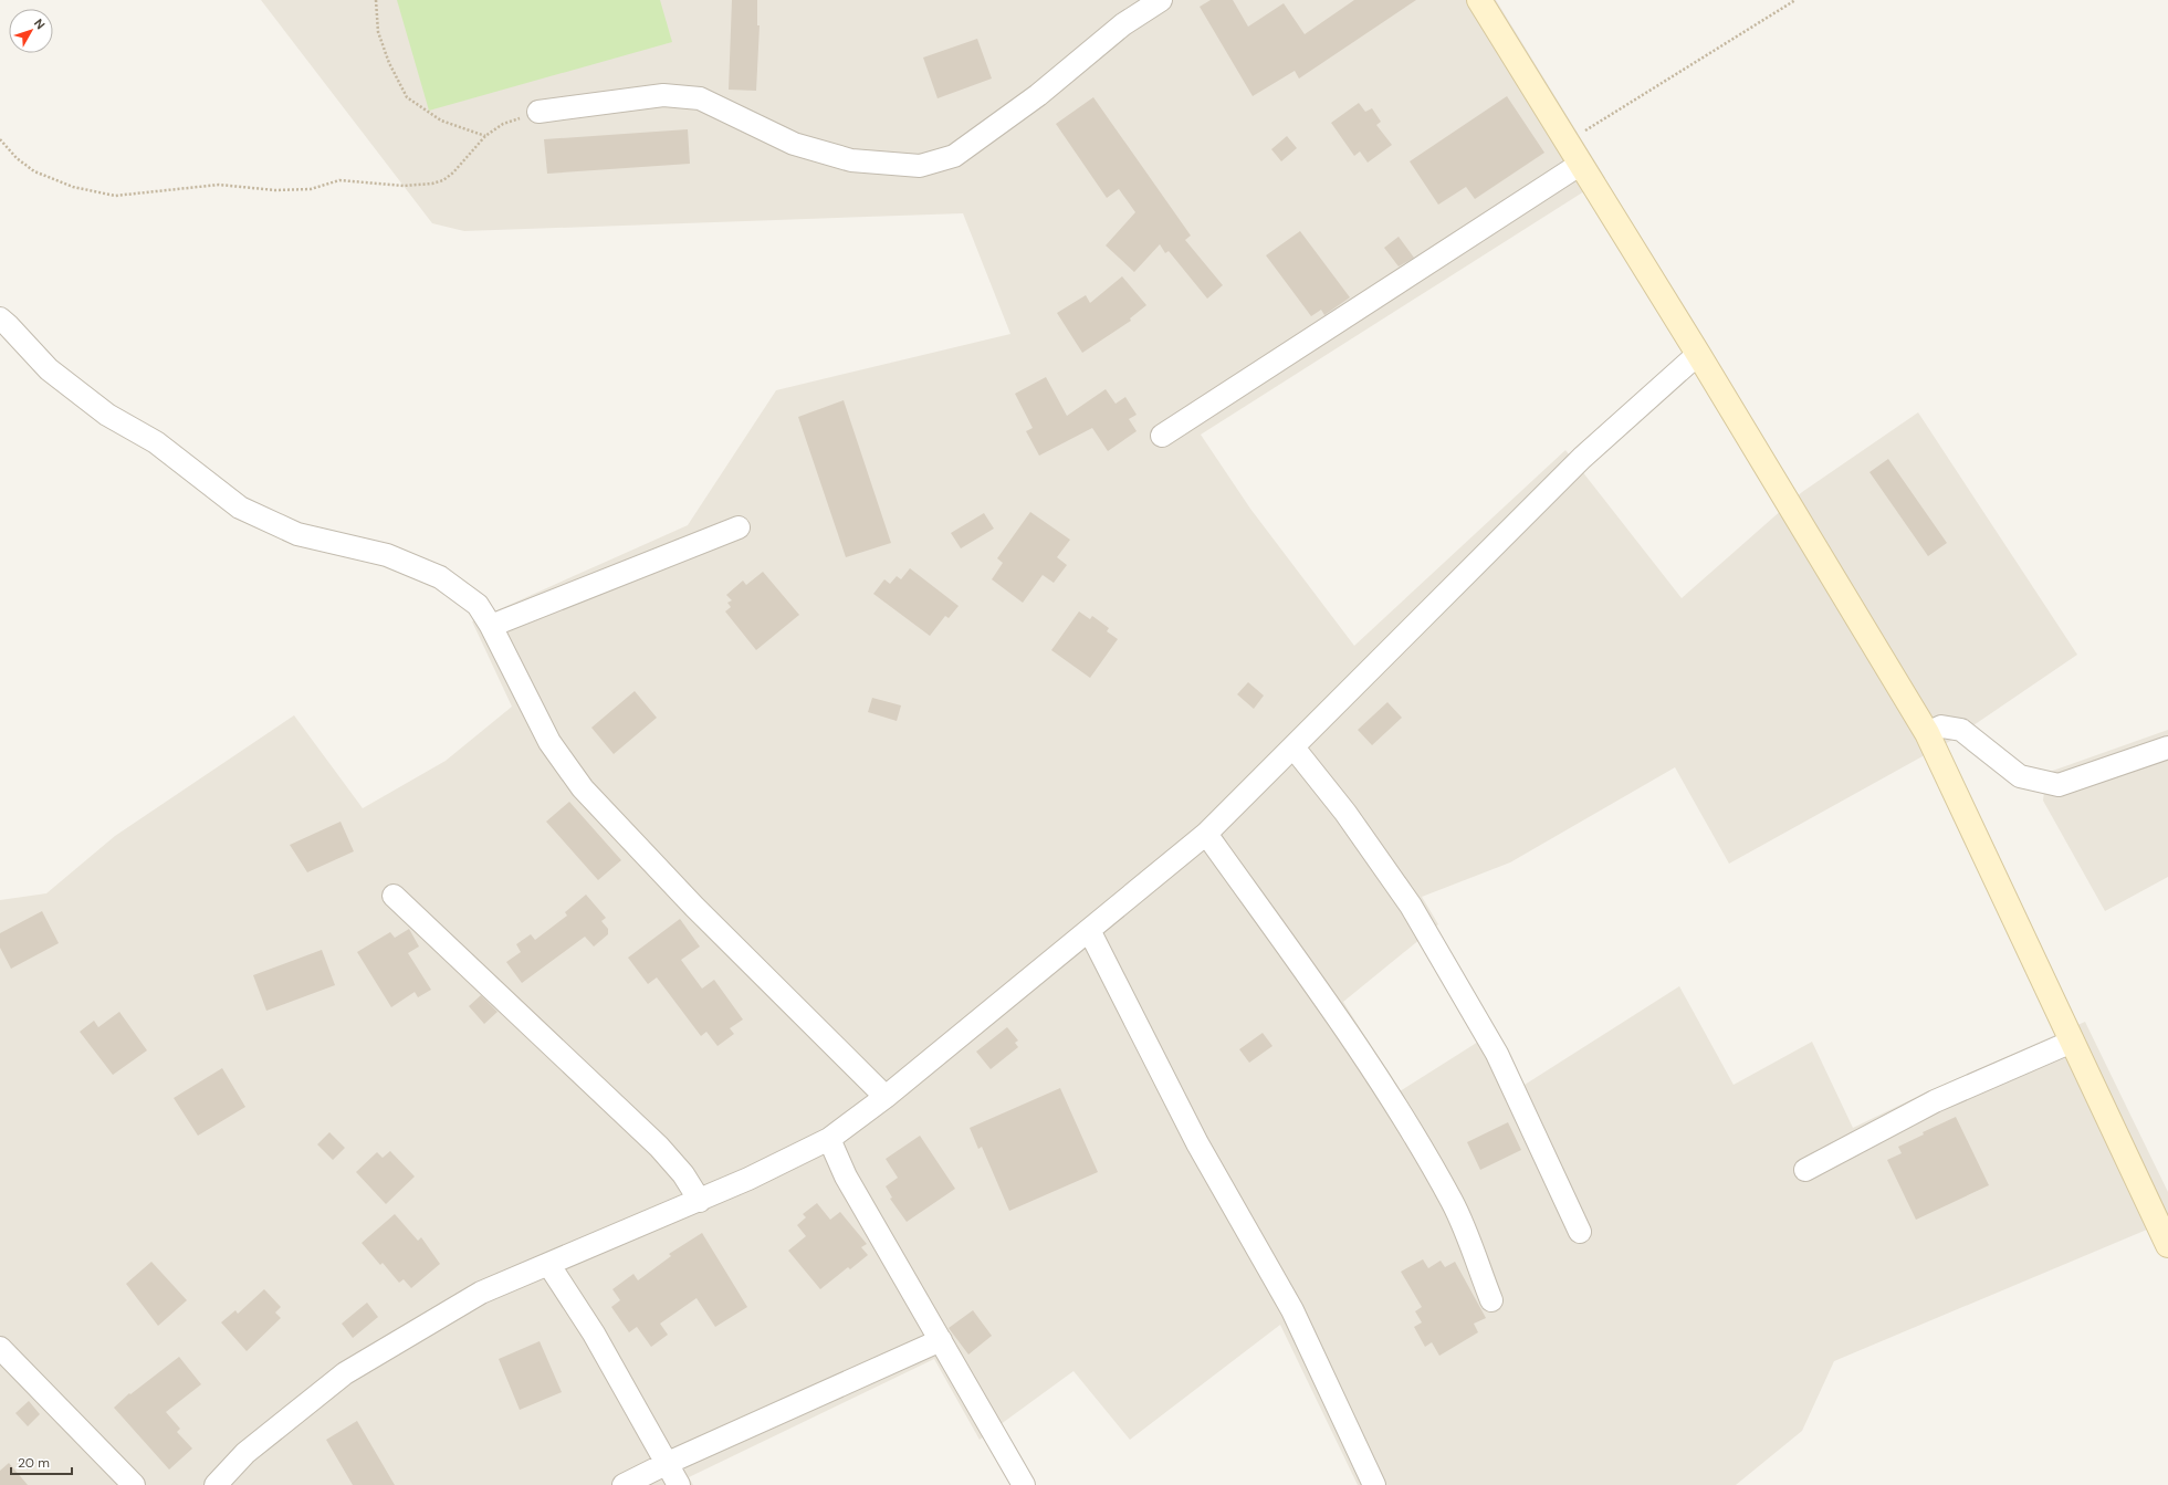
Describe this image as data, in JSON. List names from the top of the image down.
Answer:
{
  "scale_bar": "20 m",
  "north": "top right"
}
